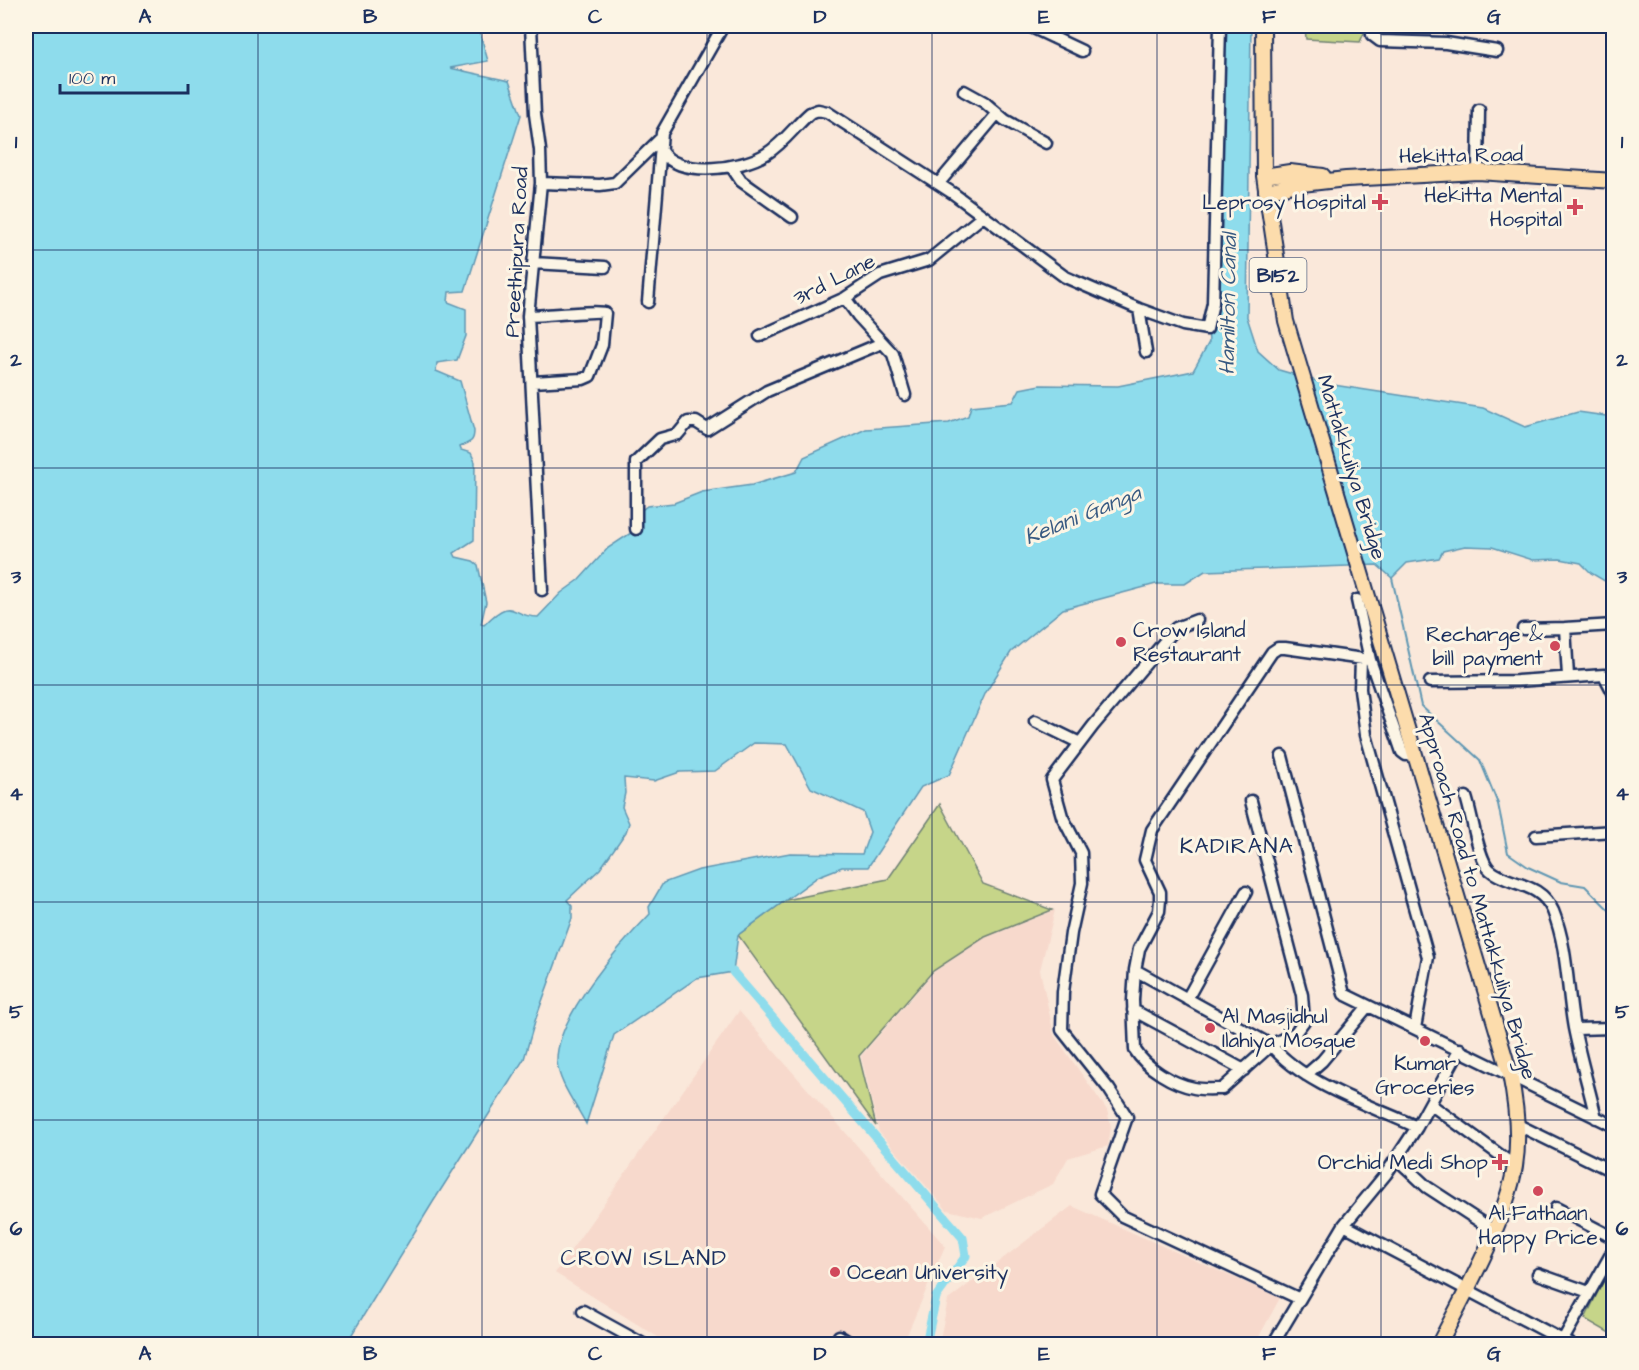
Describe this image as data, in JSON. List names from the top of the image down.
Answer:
{
  "streets": {
    "main road": [
      "Hekitta Road",
      "B152",
      "Mattakkuliya Bridge",
      "Approach Road to Mattakkuliya Bridge"
    ],
    "street": ["Preethipura Road", "3rd Lane"]
  },
  "crossings": [
    ["Hekitta Road", "B152"],
    ["Hekitta Road", "Mattakkuliya Bridge"],
    ["B152", "Mattakkuliya Bridge"],
    ["Mattakkuliya Bridge", "Approach Road to Mattakkuliya Bridge"]
  ],
  "districts": ["KADIRANA", "CROW ISLAND"],
  "water": ["Hamilton Canal", "Kelani Ganga"],
  "places": {
    "health": ["Leprosy Hospital", "Hekitta Mental Hospital", "Orchid Medi Shop"],
    "other": [
      "Crow Island Restaurant",
      "Recharge & bill payment",
      "Al Masjidhul Ilahiya Mosque",
      "Kumar Groceries",
      "Al-Fathaan Happy Price",
      "Ocean University"
    ]
  },
  "scale_bar": "100 m",
  "grid": {
    "columns": [
      "A",
      "B",
      "C",
      "D",
      "E",
      "F",
      "G"
    ],
    "rows": [
      "1",
      "2",
      "3",
      "4",
      "5",
      "6"
    ]
  }
}
